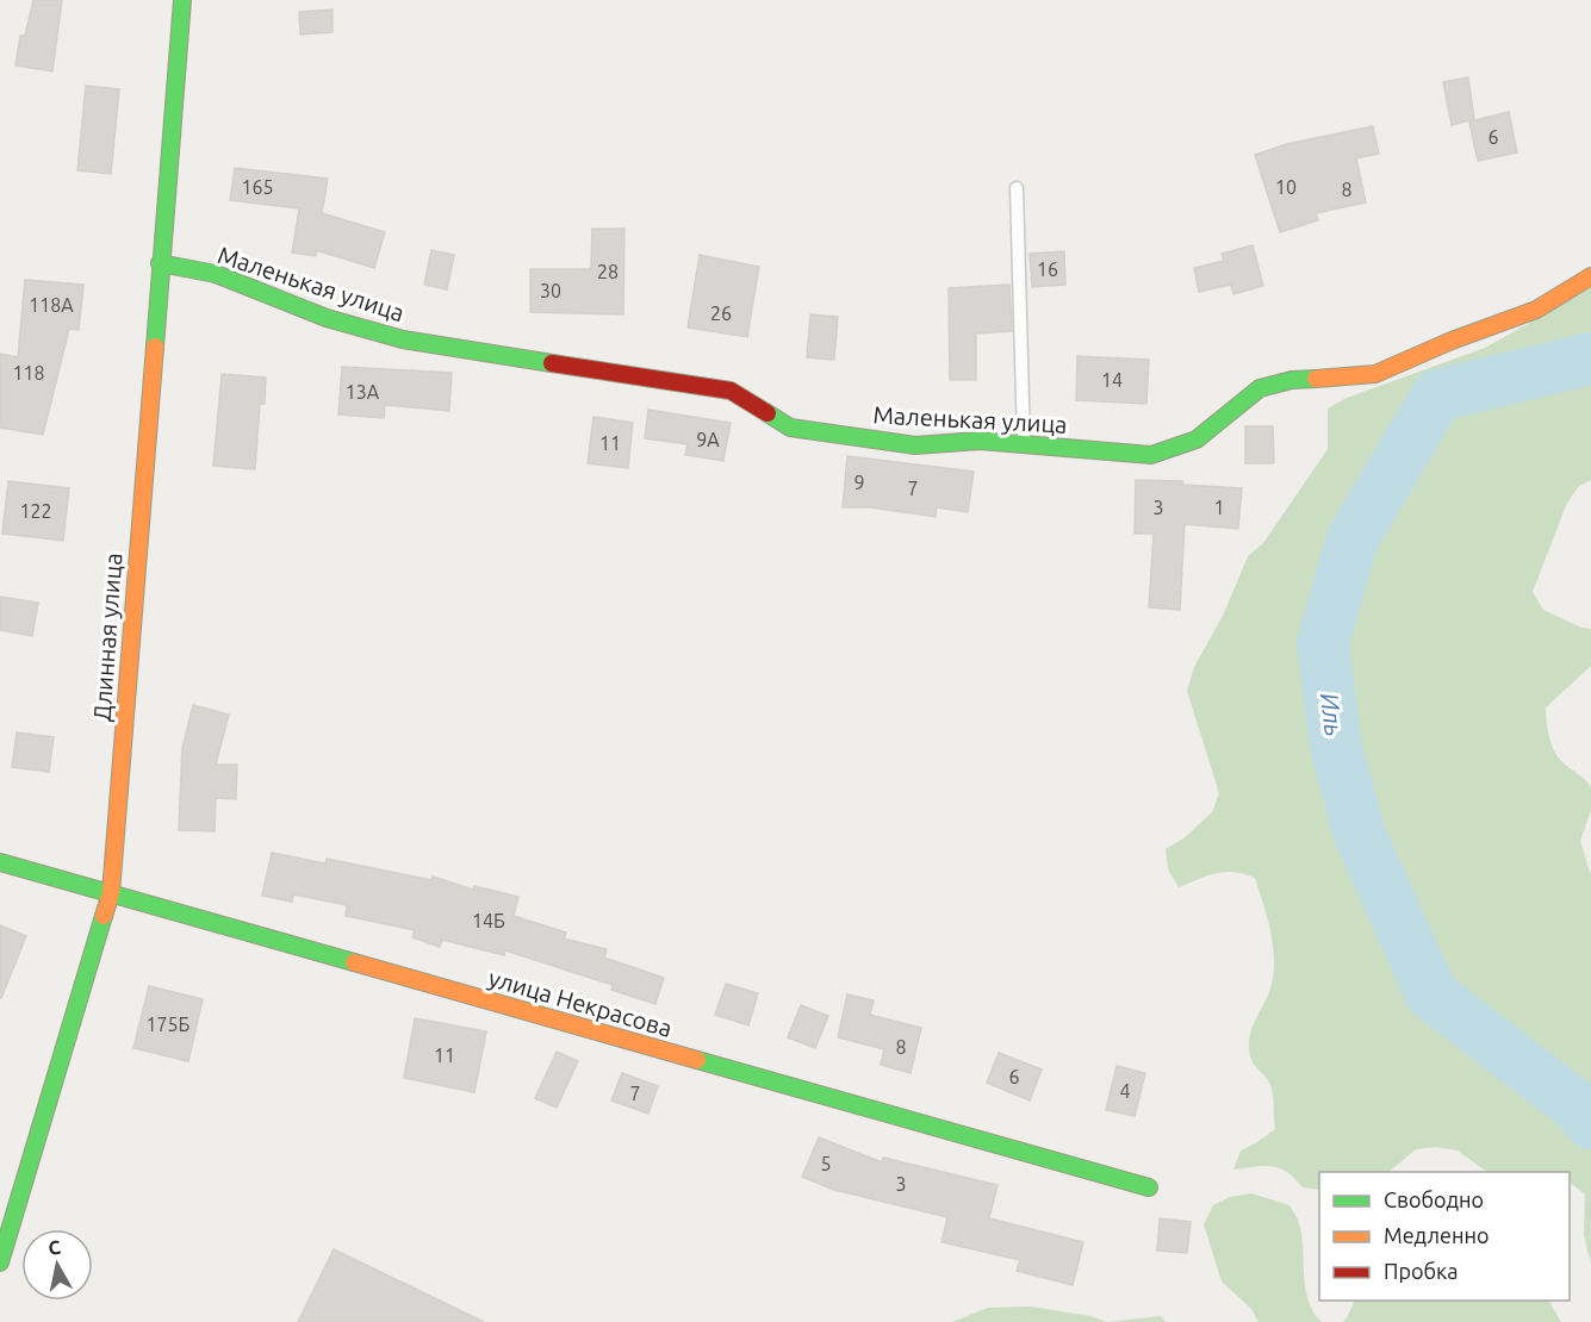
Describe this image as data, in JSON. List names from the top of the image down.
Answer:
{
  "streets": {
    "street": ["Маленькая улица", "Длинная улица", "улица Некрасова"]
  },
  "crossings": [
    ["Маленькая улица", "Длинная улица"],
    ["Длинная улица", "улица Некрасова"]
  ],
  "water": ["Иль"],
  "house_numbers": [
    "6",
    "165",
    "10",
    "8",
    "16",
    "28",
    "30",
    "118А",
    "26",
    "118",
    "14",
    "13А",
    "9А",
    "11",
    "9",
    "7",
    "3",
    "1",
    "122",
    "14Б",
    "175Б",
    "8",
    "11",
    "6",
    "4",
    "7",
    "5",
    "3"
  ],
  "legend": ["Свободно", "Медленно", "Пробка"],
  "north": "top"
}
